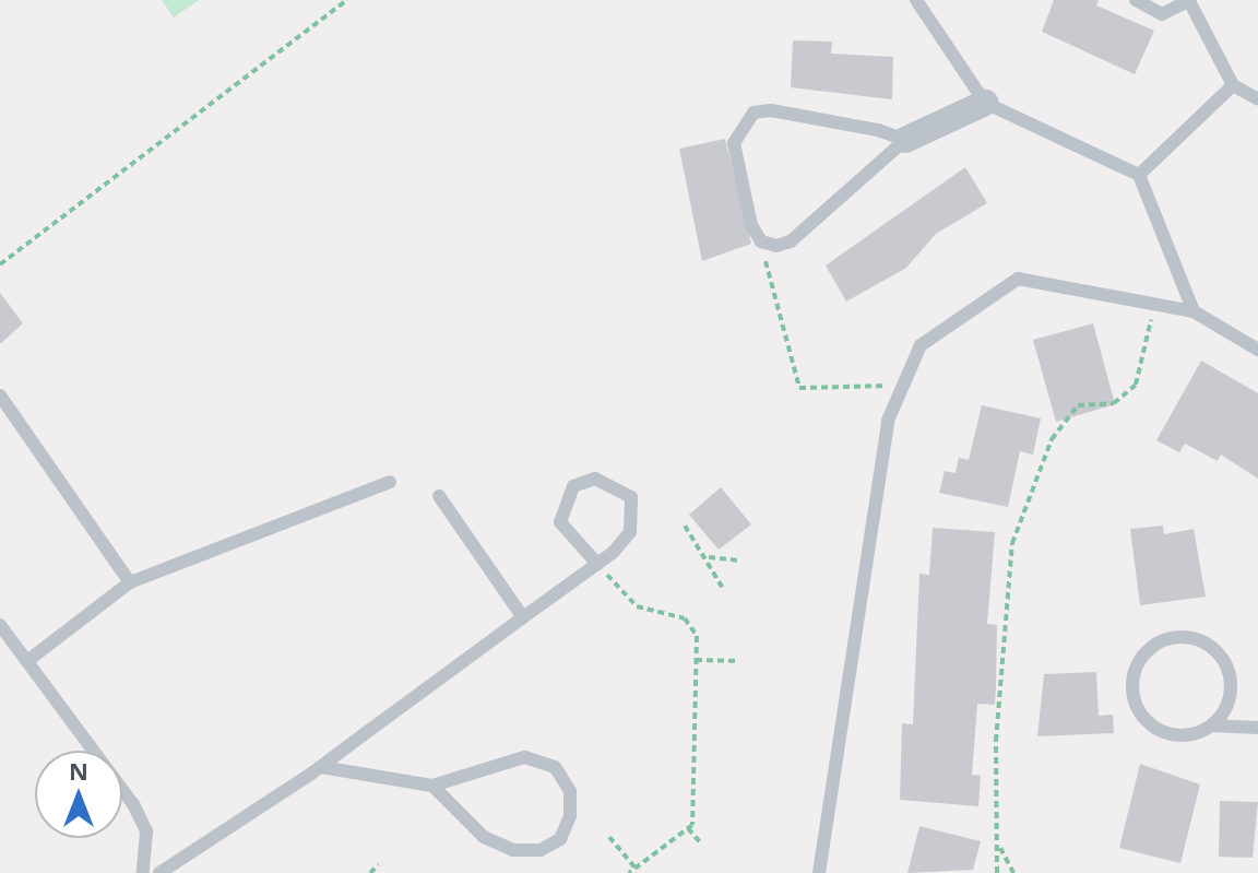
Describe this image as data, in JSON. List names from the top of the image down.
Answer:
{
  "north": "top"
}
